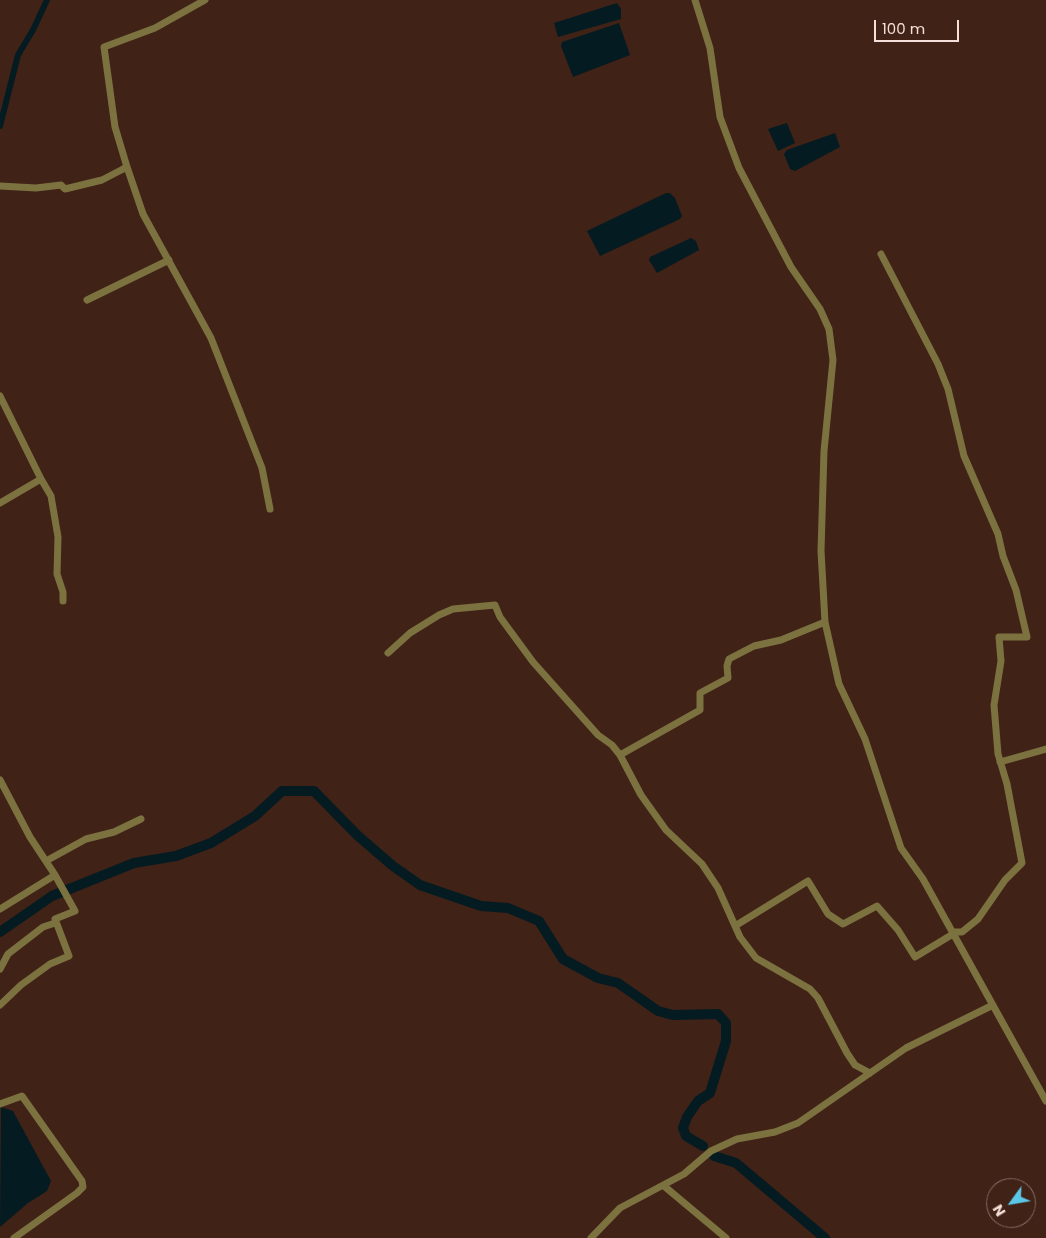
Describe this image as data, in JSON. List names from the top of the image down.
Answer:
{
  "scale_bar": "100 m",
  "north": "bottom left"
}
